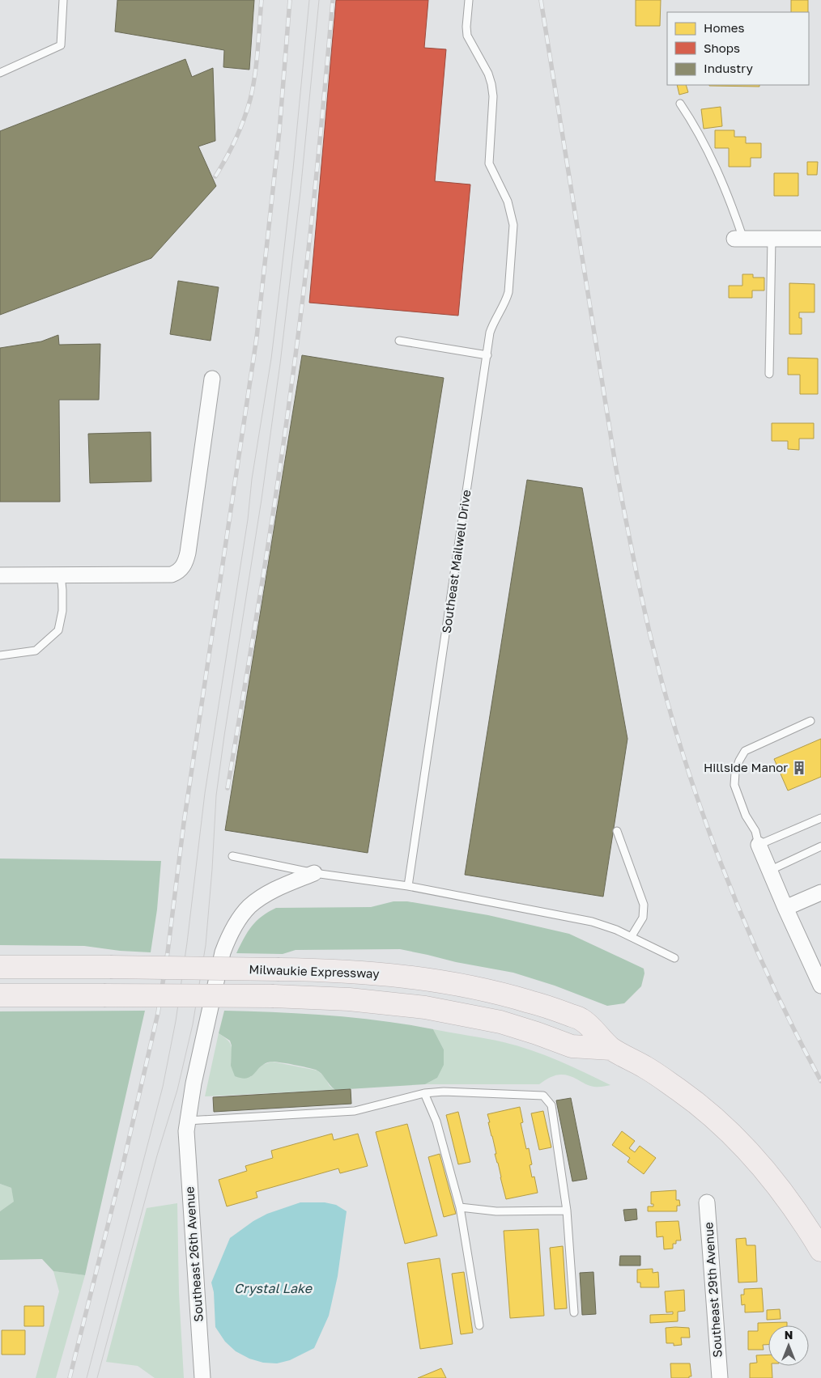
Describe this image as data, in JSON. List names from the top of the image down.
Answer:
{
  "streets": {
    "highway": ["Milwaukie Expressway"],
    "street": ["Southeast 26th Avenue", "Southeast 29th Avenue"],
    "lane": ["Southeast Mailwell Drive"]
  },
  "water": ["Crystal Lake"],
  "places": {
    "building": ["Hillside Manor"]
  },
  "legend": ["Homes", "Shops", "Industry"],
  "north": "top"
}
